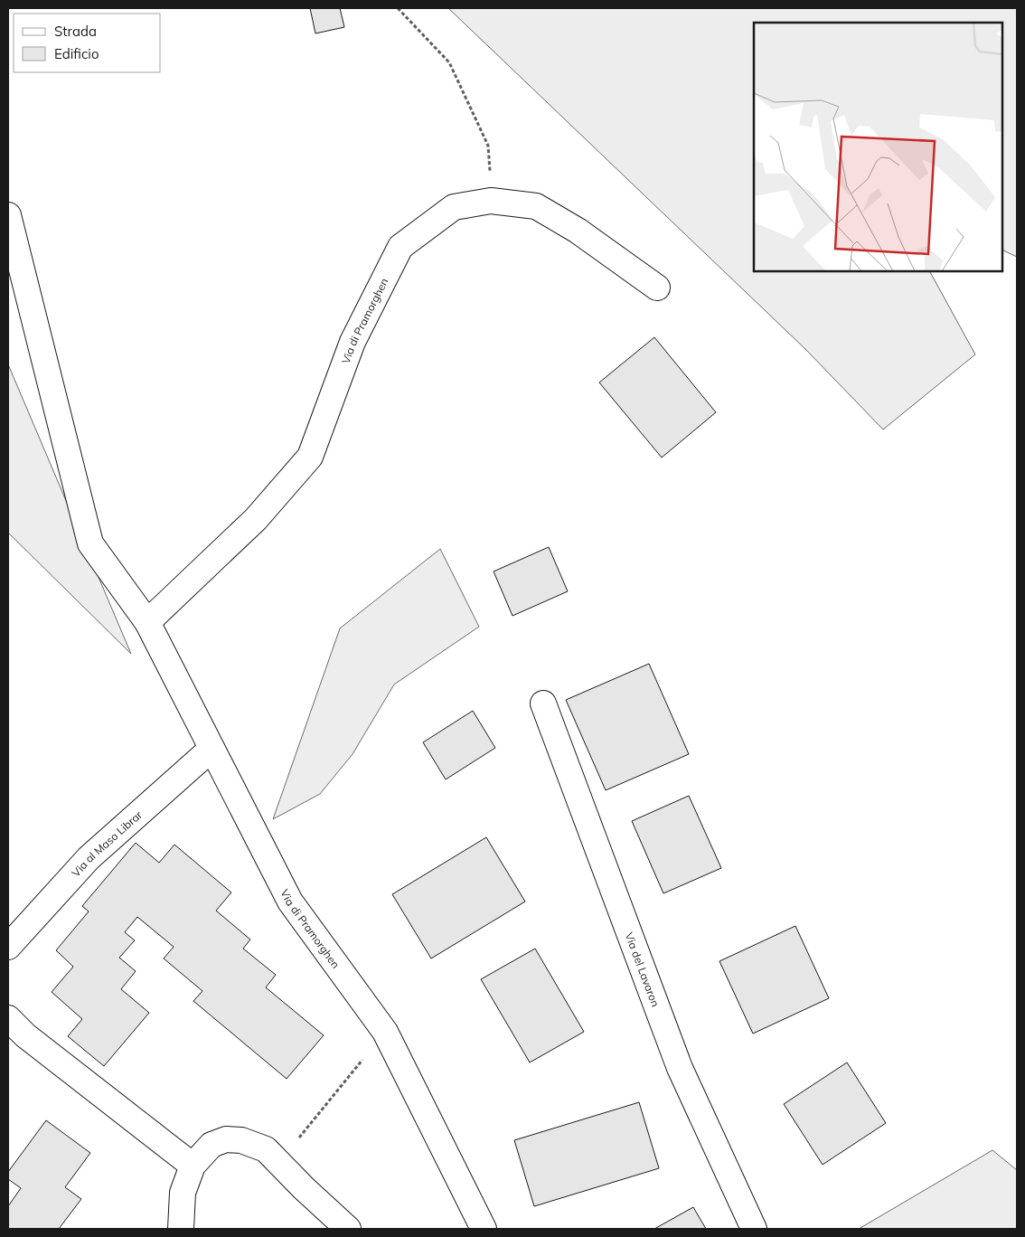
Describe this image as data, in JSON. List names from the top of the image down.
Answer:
{
  "streets": {
    "street": ["Via di Pramorghen", "Via al Maso Librar", "Via del Lavaron"]
  },
  "crossings": [
    ["Via di Pramorghen", "Via al Maso Librar"]
  ],
  "legend": ["Strada", "Edificio"]
}
